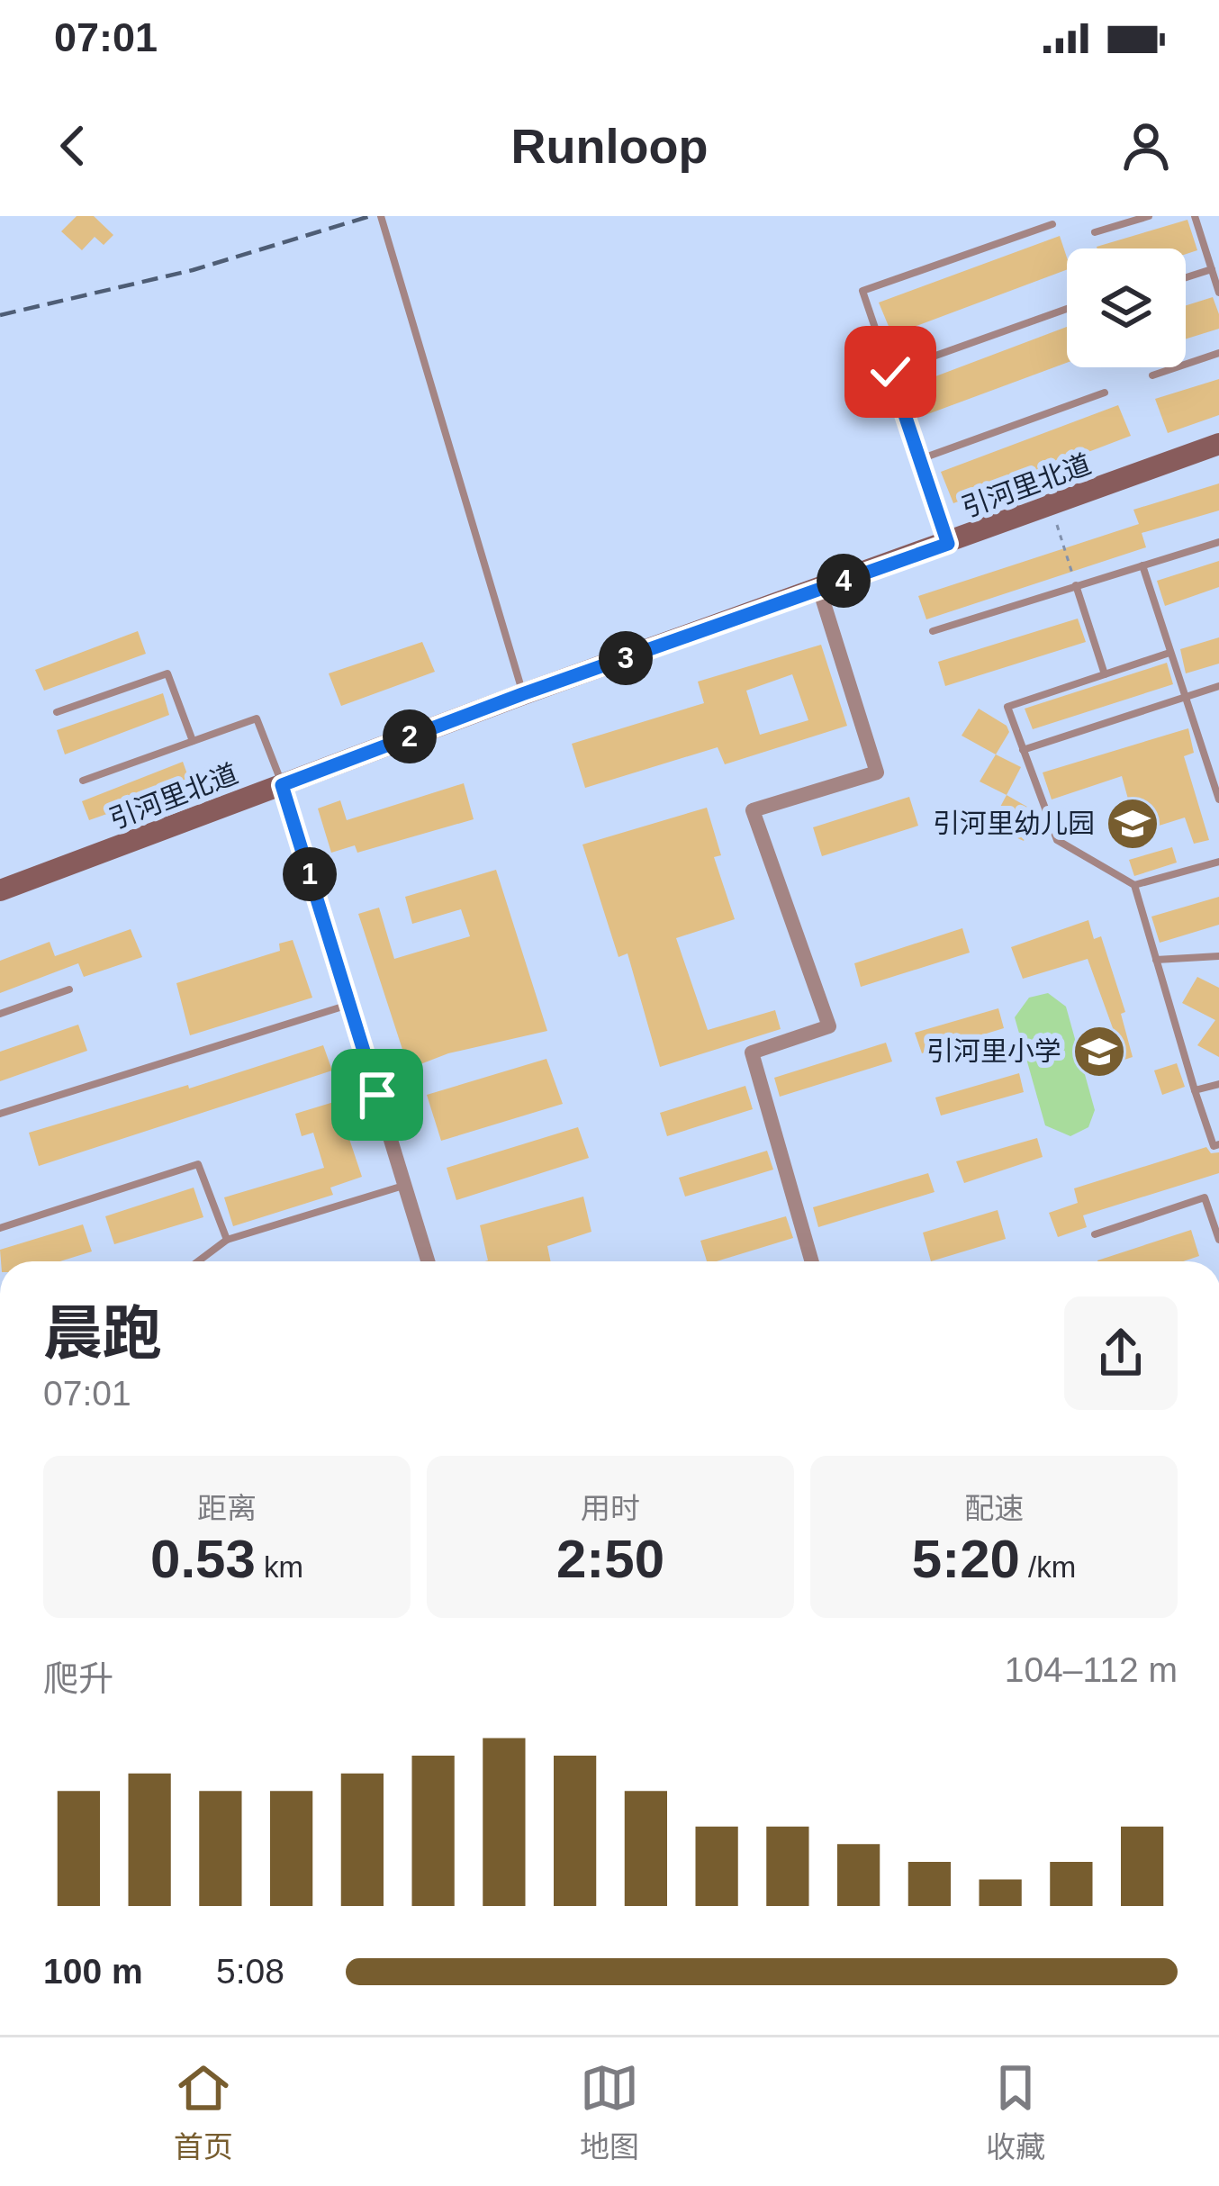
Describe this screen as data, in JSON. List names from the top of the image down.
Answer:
{
  "streets": {
    "street": ["引河里北道"]
  },
  "places": {
    "school or university": ["引河里幼儿园", "引河里小学"]
  },
  "page": {
    "status": "07:01",
    "header": "Runloop",
    "pins": [
      "4",
      "3",
      "2",
      "1"
    ],
    "heading": ["晨跑", "07:01"],
    "stats": [
      ["距离", "0.53 km"],
      ["用时", "2:50"],
      ["配速", "5:20 /km"]
    ],
    "chart": ["爬升", "104–112 m"],
    "list": [
      {
        "name": "100 m",
        "note": "5:08"
      }
    ],
    "tabs": ["首页", "地图", "收藏"]
  }
}
